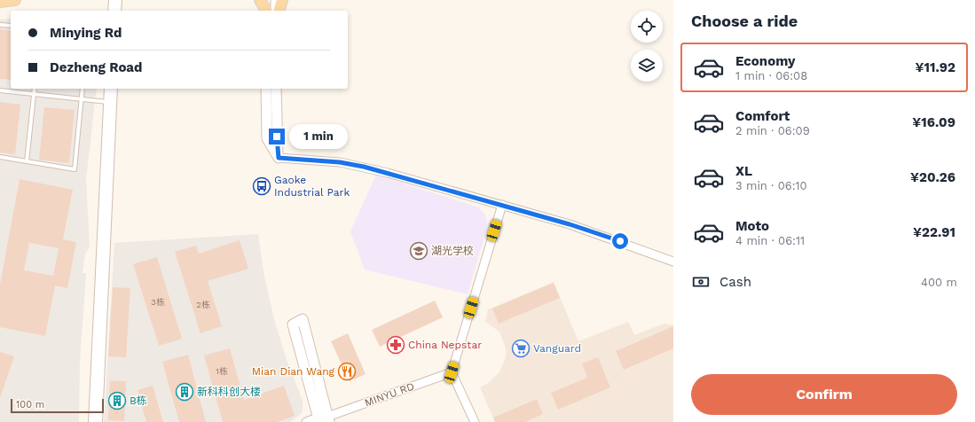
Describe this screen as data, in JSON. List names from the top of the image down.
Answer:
{
  "streets": {
    "street": ["MINYU RD"]
  },
  "places": {
    "bus stop": ["Gaoke Industrial Park"],
    "school or university": ["湖光学校"],
    "pharmacy": ["China Nepstar"],
    "supermarket": ["Vanguard"],
    "restaurant": ["Mian Dian Wang"],
    "building": ["新科科创大楼", "B栋"]
  },
  "house_numbers": ["3栋", "2栋", "1栋"],
  "scale_bar": "100 m",
  "page": {
    "heading": "Choose a ride",
    "banner": ["Minying Rd", "Dezheng Road"],
    "list": [
      {
        "name": "Economy",
        "note": "1 min · 06:08",
        "value": "¥11.92"
      },
      {
        "name": "Comfort",
        "note": "2 min · 06:09",
        "value": "¥16.09"
      },
      {
        "name": "XL",
        "note": "3 min · 06:10",
        "value": "¥20.26"
      },
      {
        "name": "Moto",
        "note": "4 min · 06:11",
        "value": "¥22.91"
      }
    ],
    "bubble": "1 min",
    "pay": ["Cash", "400 m"],
    "buttons": "Confirm",
    "scale": "100 m"
  }
}
